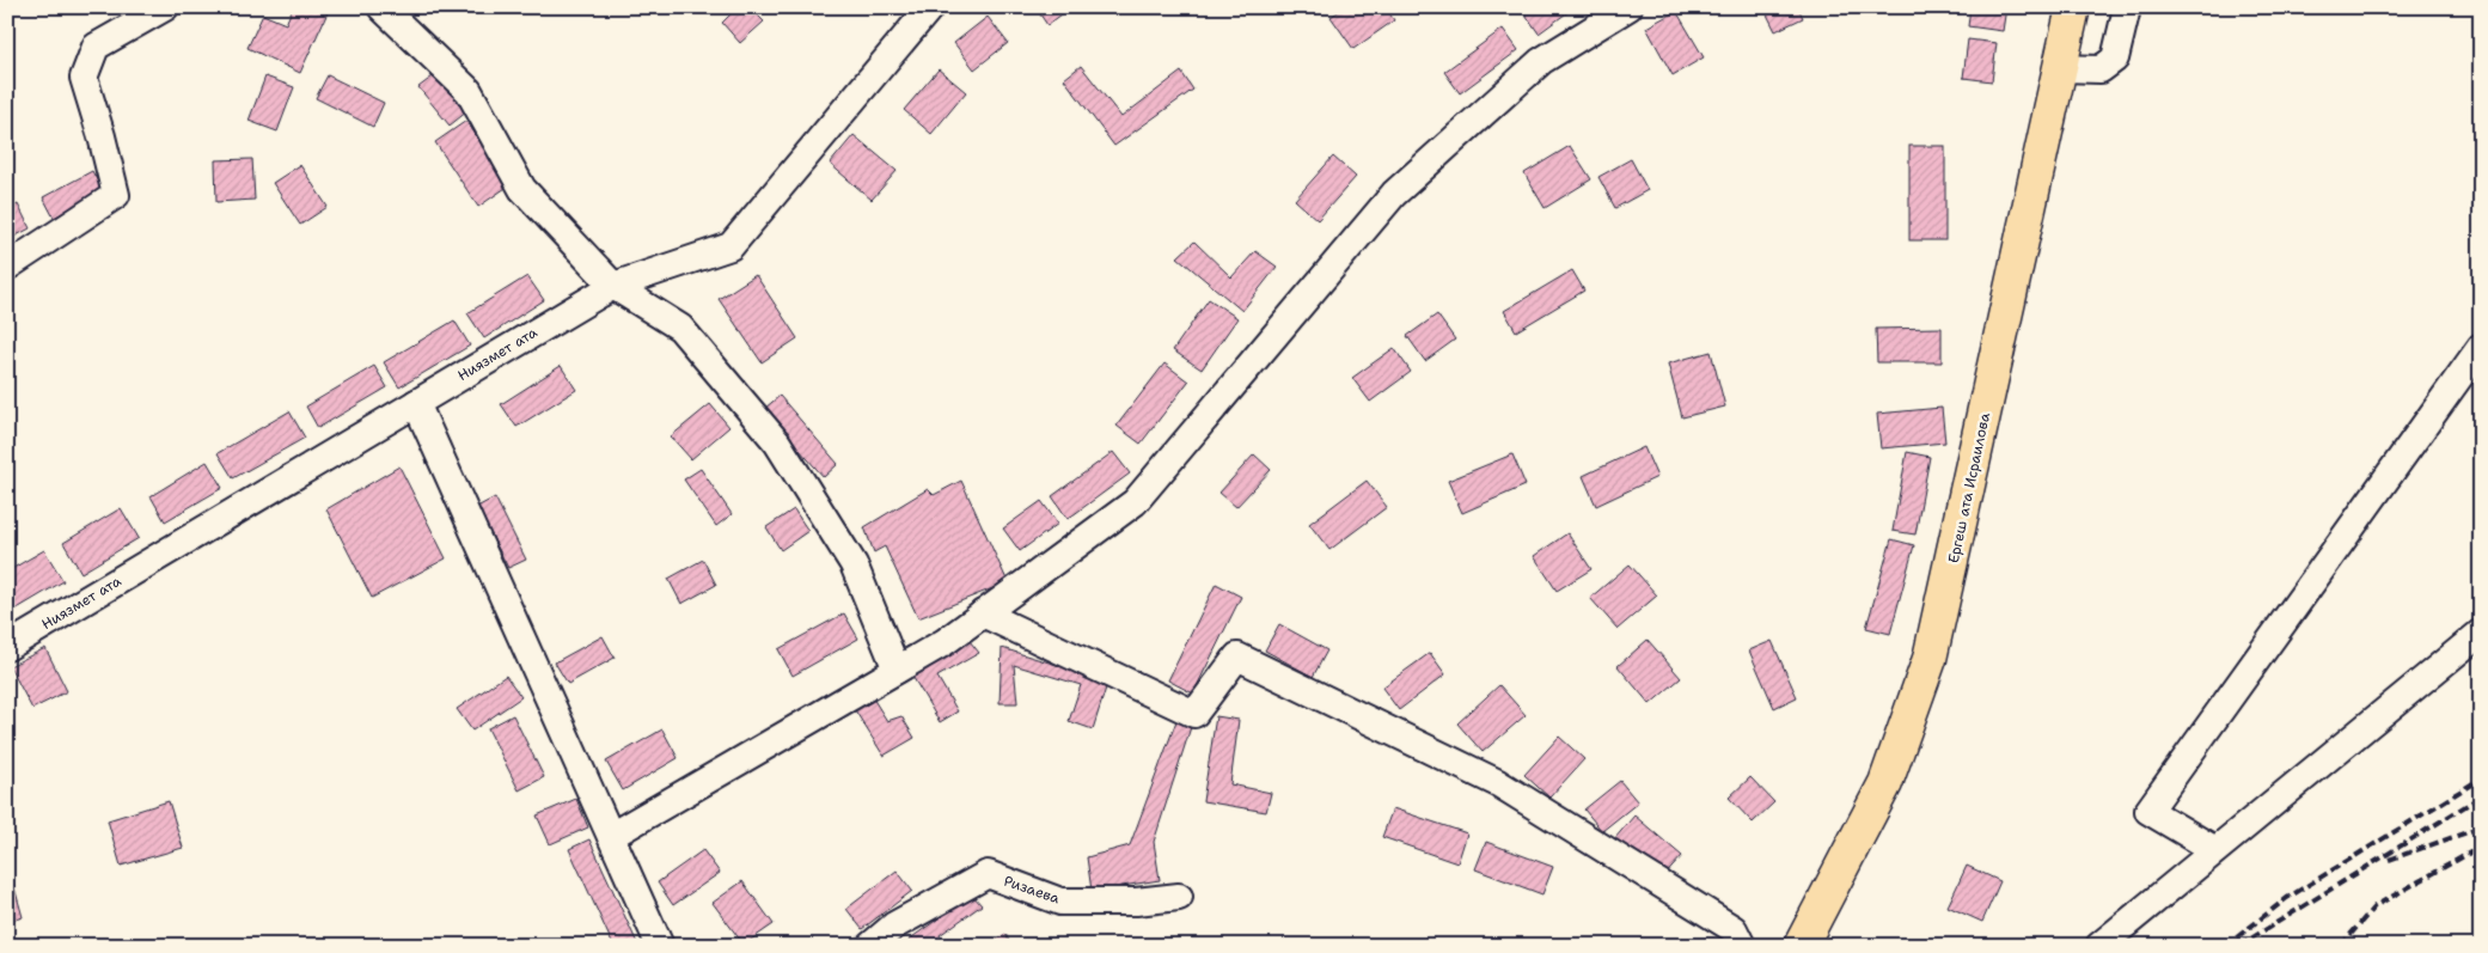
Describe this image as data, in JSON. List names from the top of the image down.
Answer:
{
  "streets": {
    "main road": ["Ергеш ата Исраилова"],
    "street": ["Ниязмет ата", "Ризаева"]
  }
}
